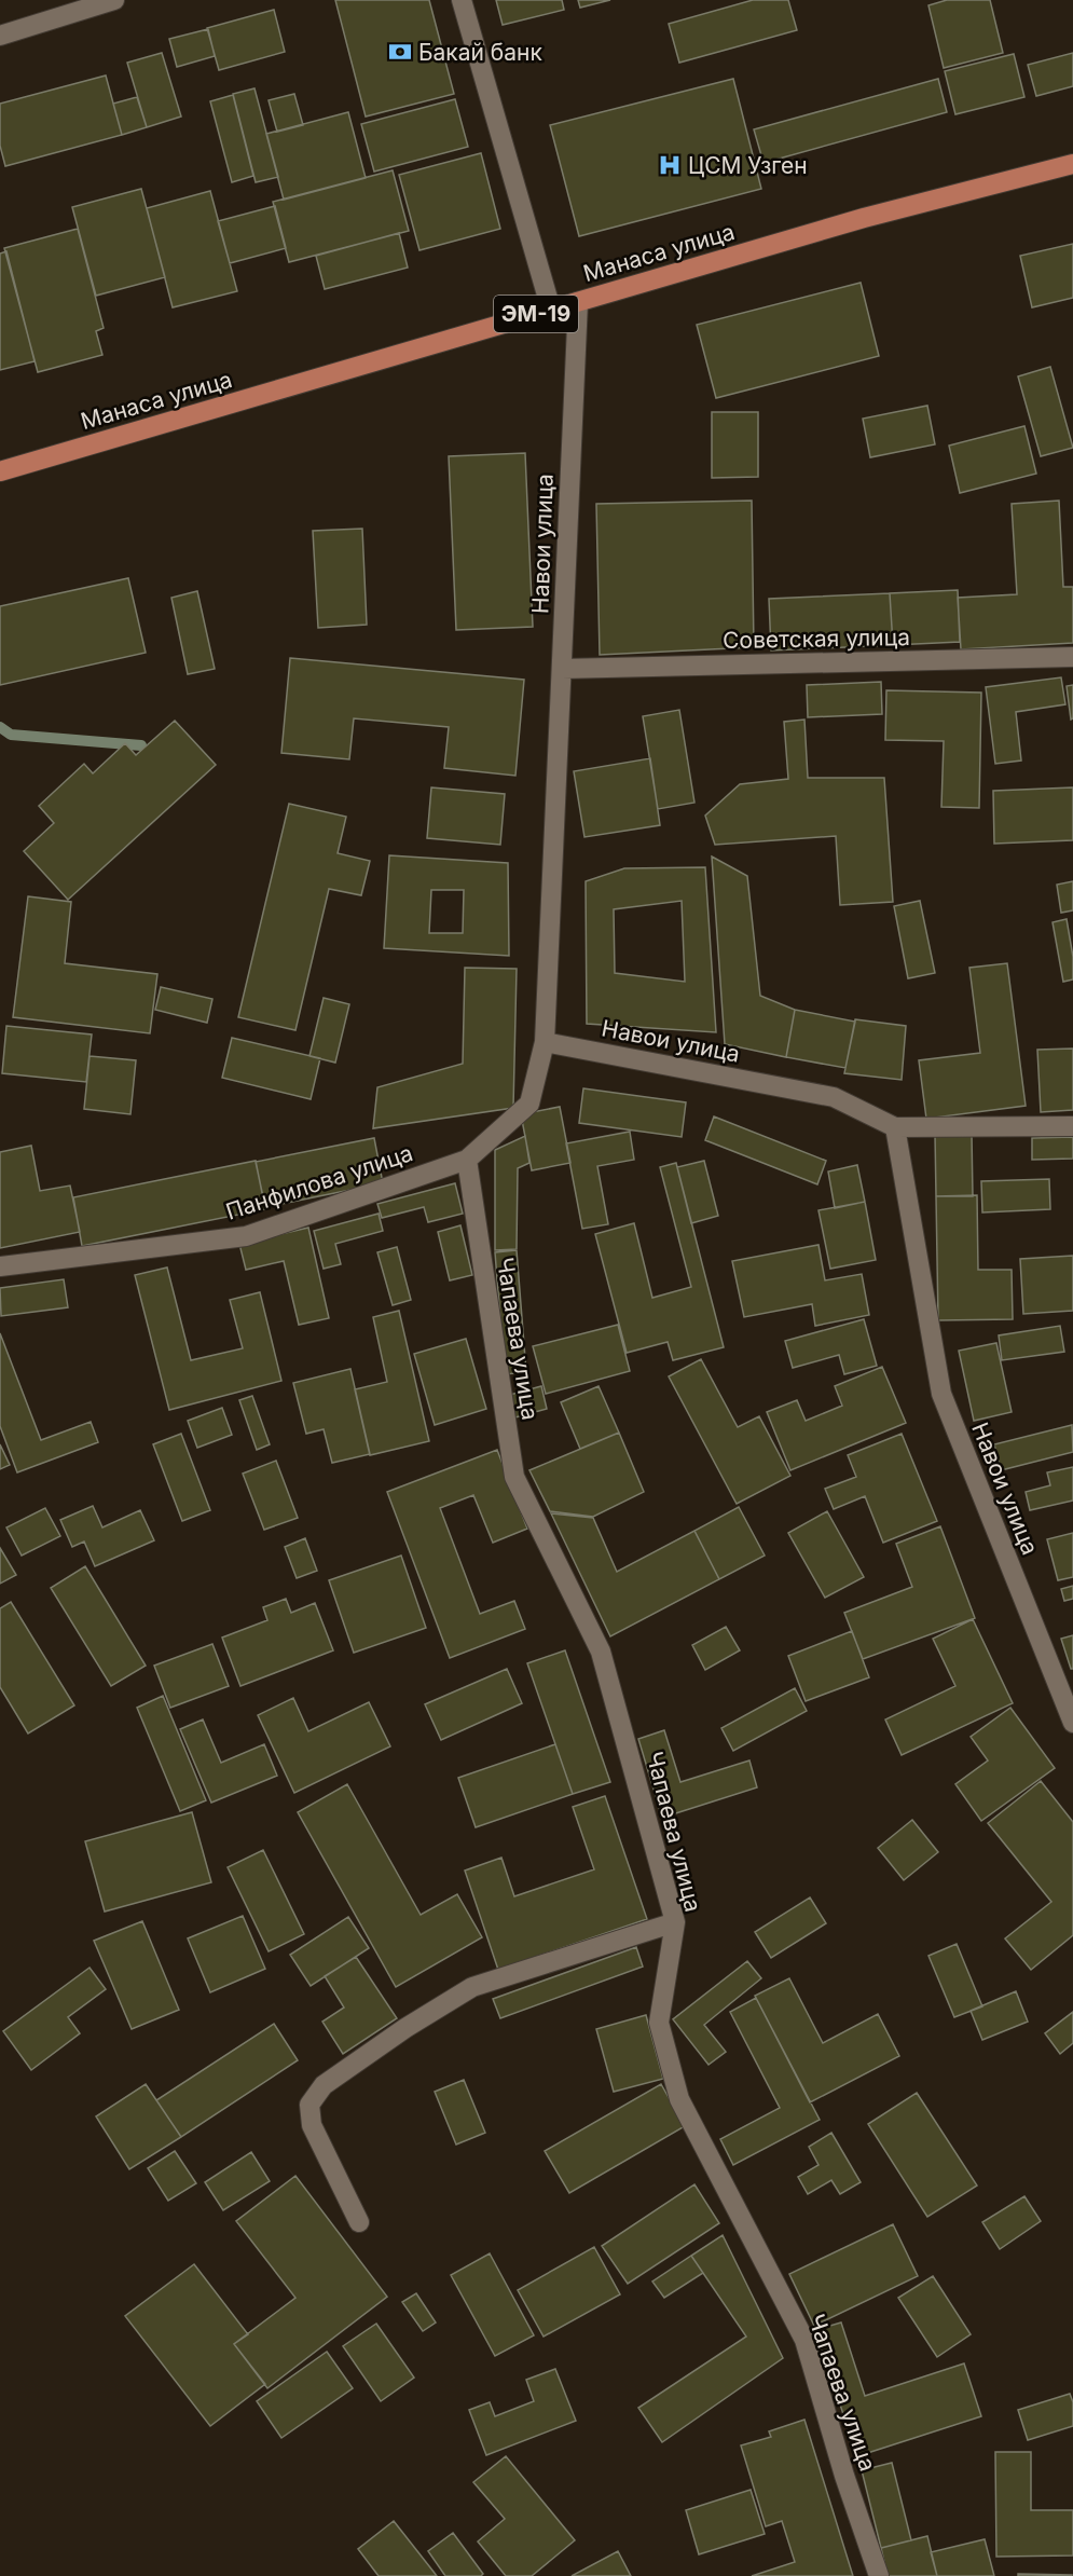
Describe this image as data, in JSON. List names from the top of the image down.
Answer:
{
  "streets": {
    "main road": ["Манаса улица", "ЭМ-19"],
    "street": [
      "Навои улица",
      "Советская улица",
      "Панфилова улица",
      "Чапаева улица"
    ]
  },
  "crossings": [
    ["Манаса улица", "Навои улица"],
    ["Навои улица", "Советская улица"],
    ["Навои улица", "Панфилова улица"],
    ["Панфилова улица", "Чапаева улица"]
  ],
  "places": {
    "bank": ["Бакай банк"],
    "hospital": ["ЦСМ Узген"]
  }
}
